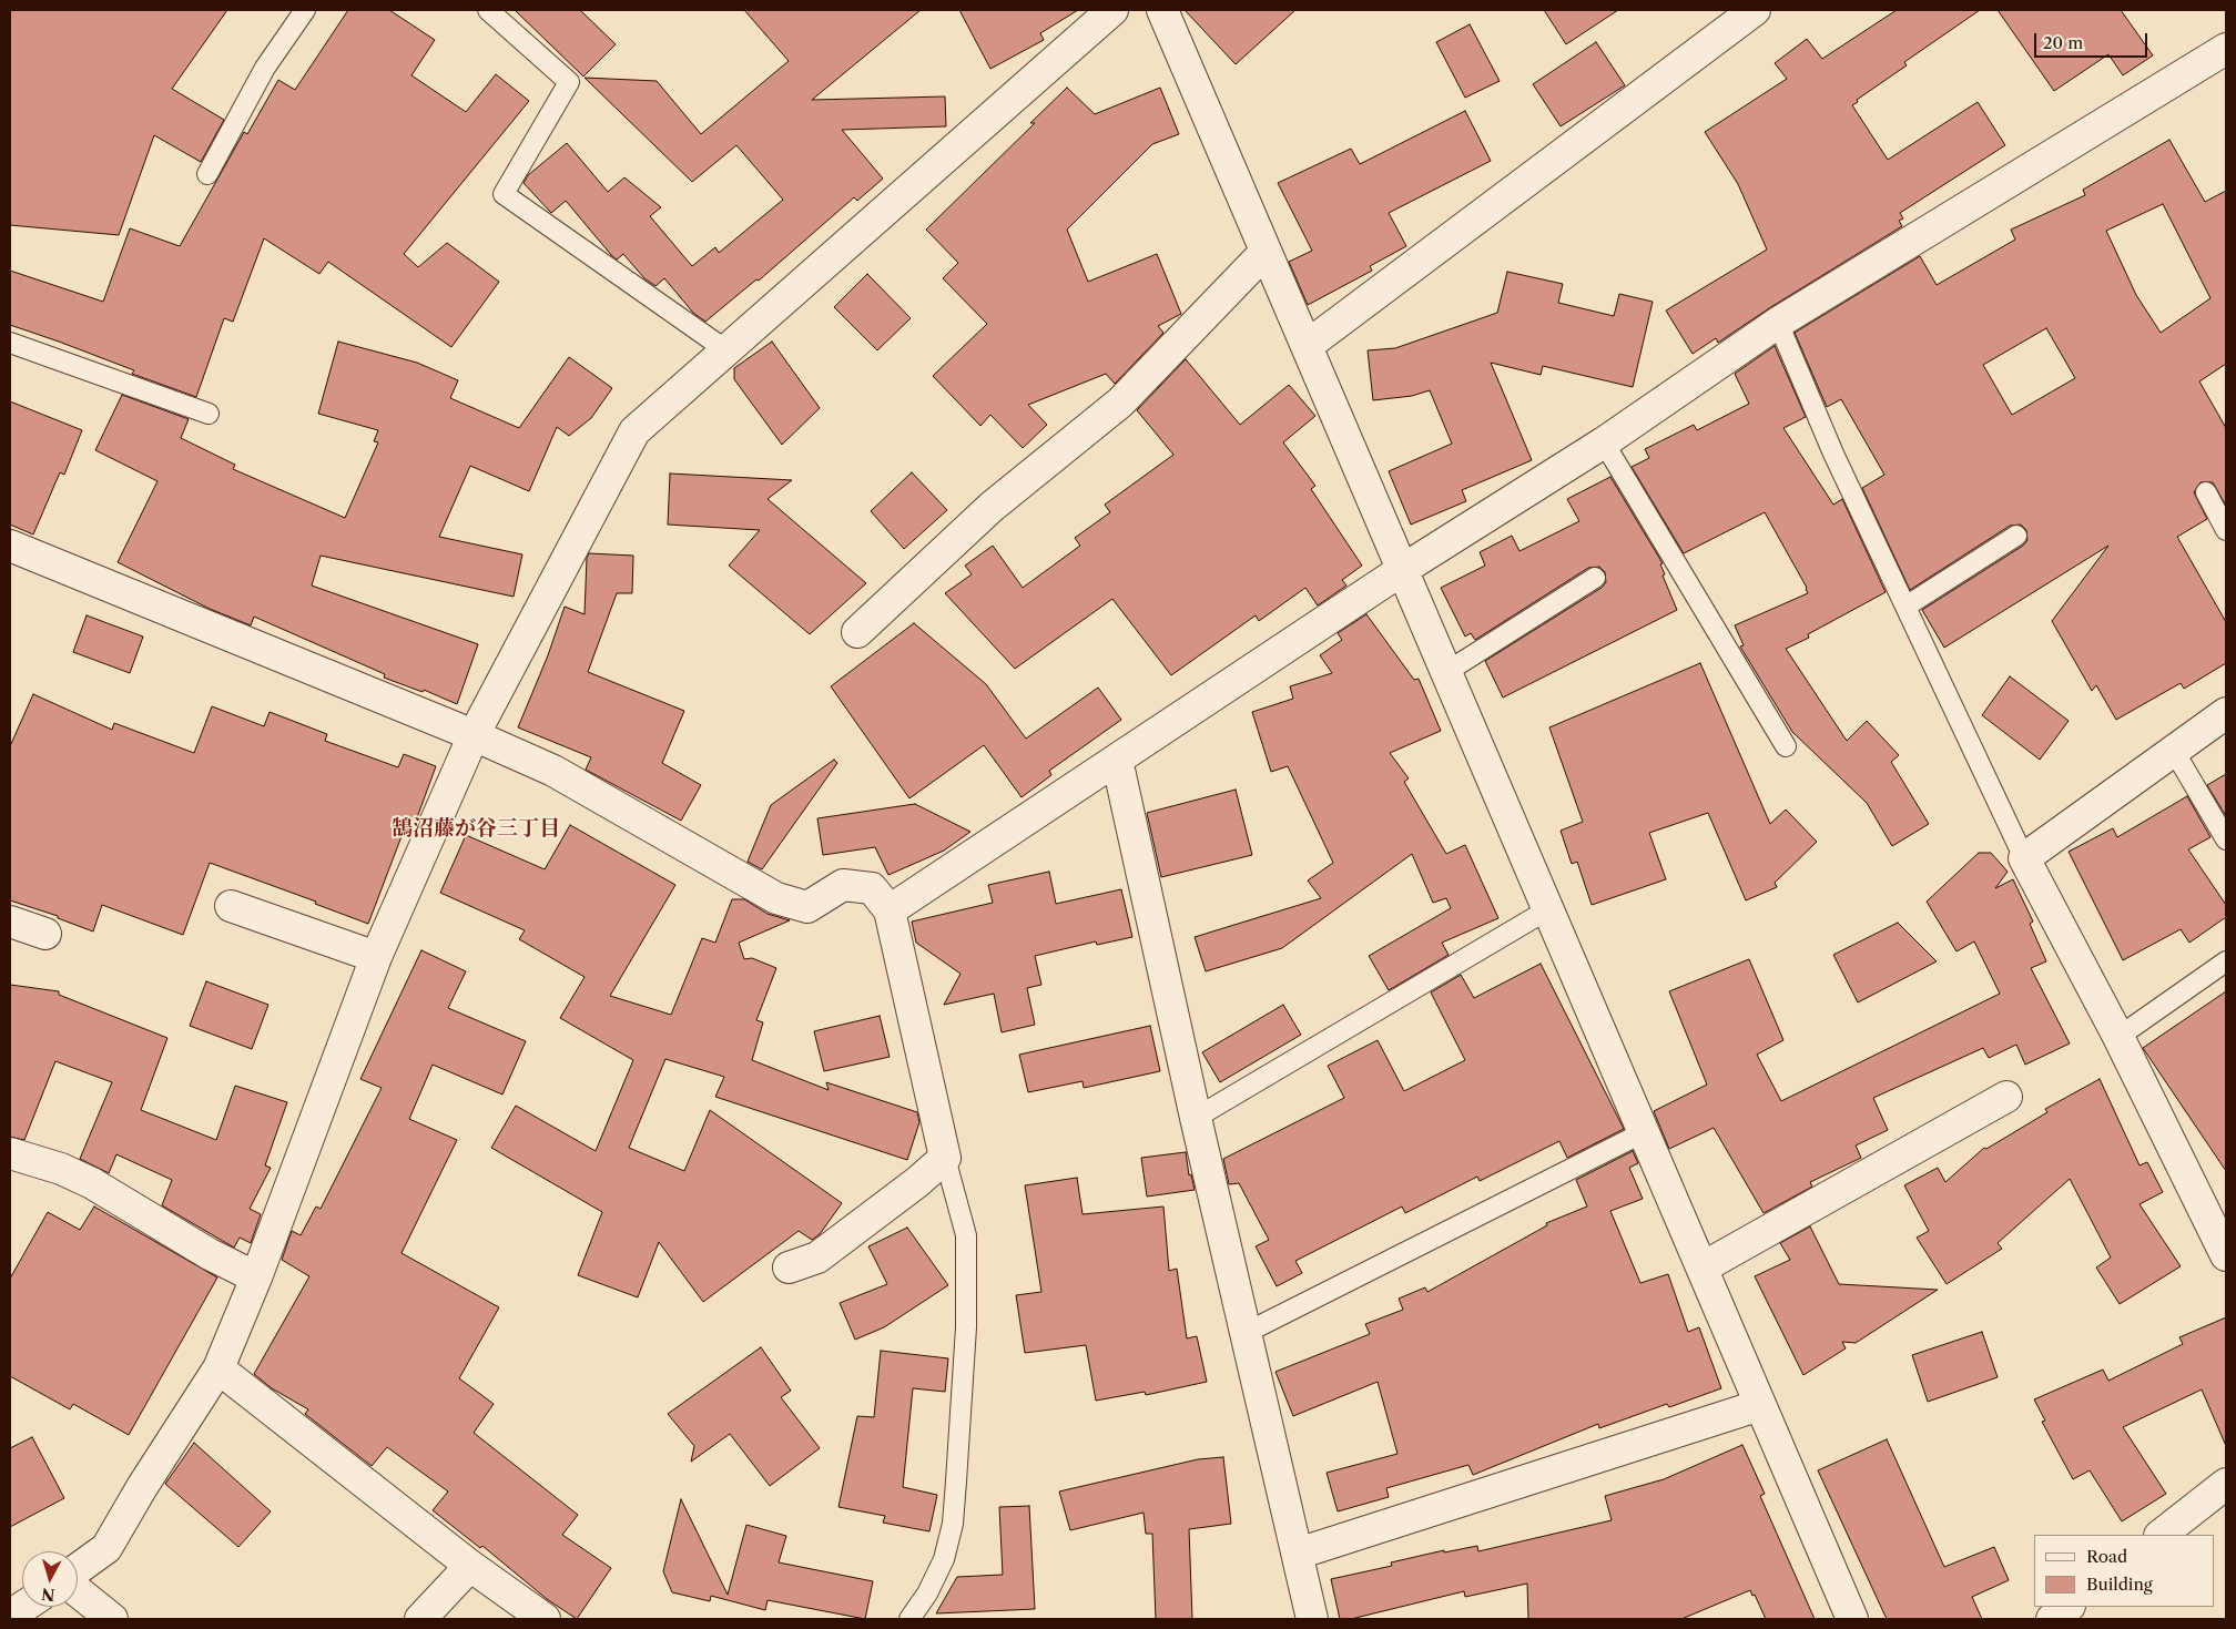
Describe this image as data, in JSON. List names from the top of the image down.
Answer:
{
  "districts": ["鵠沼藤が谷三丁目"],
  "legend": ["Road", "Building"],
  "scale_bar": "20 m",
  "north": "bottom"
}
